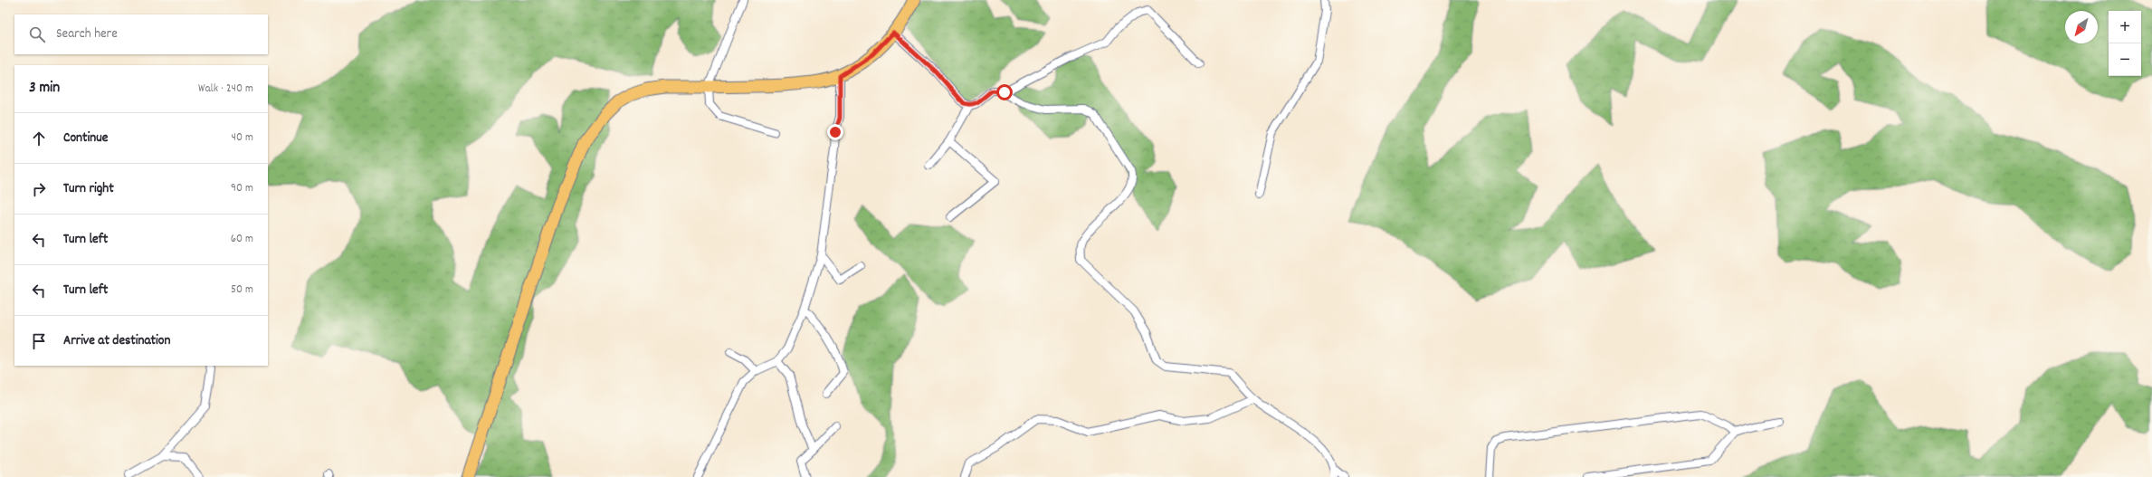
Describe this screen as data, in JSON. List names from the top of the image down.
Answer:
{
  "north": "bottom left",
  "page": {
    "map_buttons": ["+", "−"],
    "search": "Search here",
    "heading": ["3 min", "Walk · 240 m"],
    "list": [
      ["Continue", "40 m"],
      ["Turn right", "90 m"],
      ["Turn left", "60 m"],
      ["Turn left", "50 m"],
      "Arrive at destination"
    ]
  }
}
